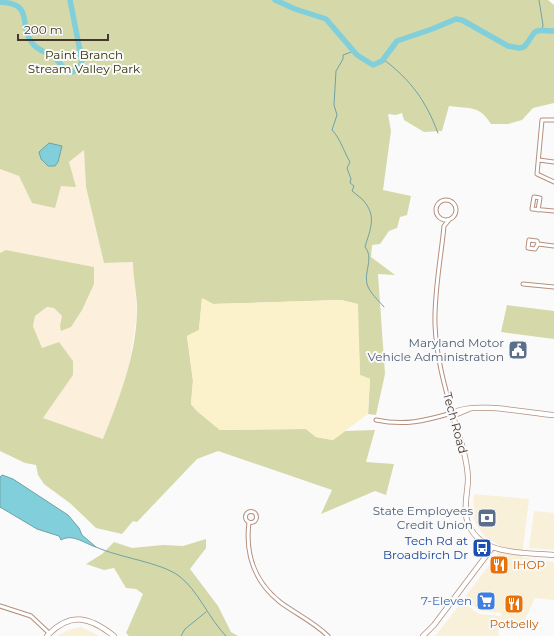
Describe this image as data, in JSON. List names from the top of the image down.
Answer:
{
  "streets": {
    "street": ["Tech Road"]
  },
  "parks": ["Paint Branch Stream Valley Park"],
  "places": {
    "public building": ["Maryland Motor Vehicle Administration"],
    "bank": ["State Employees Credit Union"],
    "bus stop": ["Tech Rd at Broadbirch Dr"],
    "restaurant": ["IHOP", "Potbelly"],
    "supermarket": ["7-Eleven"]
  },
  "scale_bar": "200 m"
}
